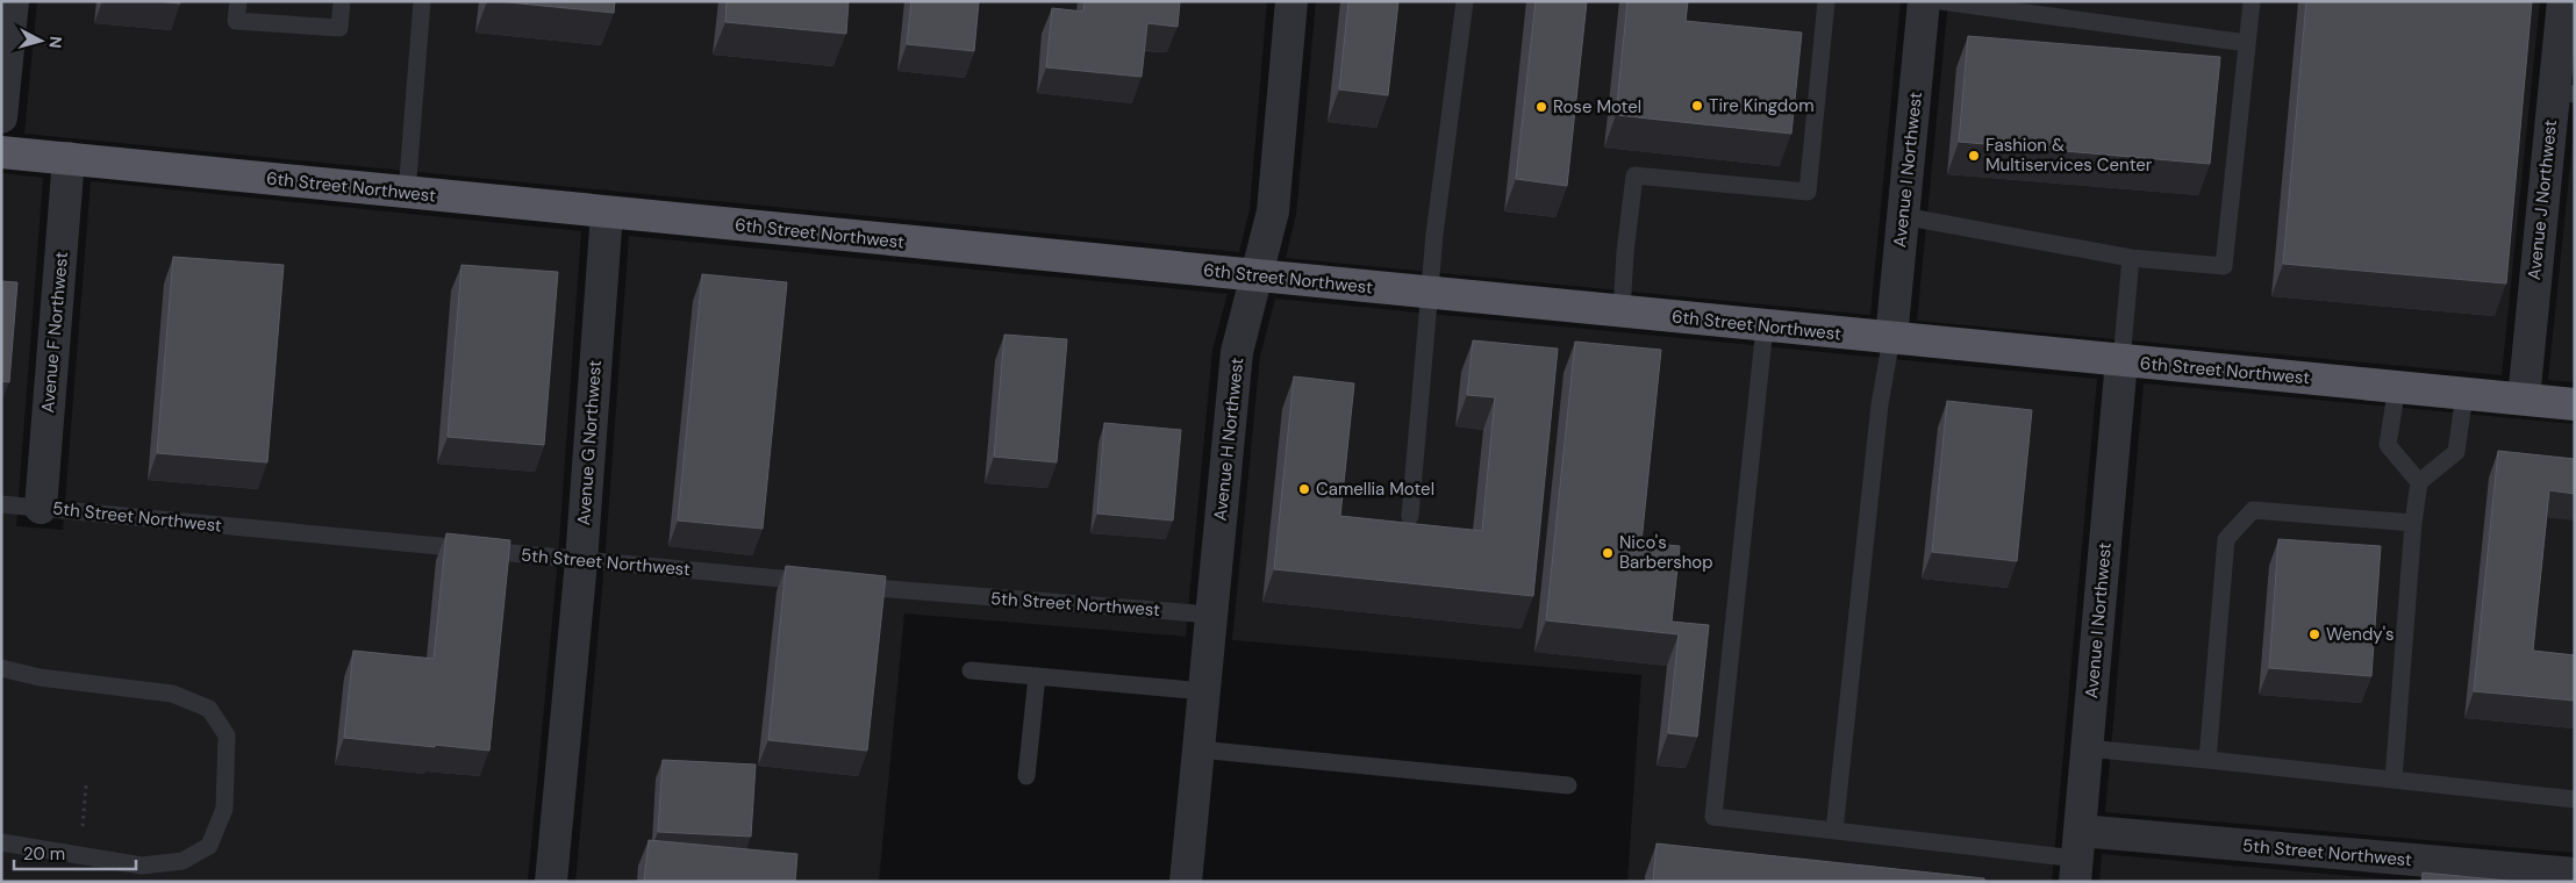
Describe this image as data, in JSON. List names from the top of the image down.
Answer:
{
  "streets": {
    "highway": ["6th Street Northwest"],
    "street": [
      "Avenue I Northwest",
      "Avenue J Northwest",
      "Avenue F Northwest",
      "Avenue H Northwest",
      "Avenue G Northwest",
      "5th Street Northwest"
    ]
  },
  "crossings": [
    ["Avenue I Northwest", "6th Street Northwest"],
    ["Avenue I Northwest", "5th Street Northwest"],
    ["6th Street Northwest", "Avenue J Northwest"],
    ["6th Street Northwest", "Avenue F Northwest"],
    ["6th Street Northwest", "Avenue H Northwest"],
    ["6th Street Northwest", "Avenue G Northwest"],
    ["Avenue F Northwest", "5th Street Northwest"],
    ["Avenue H Northwest", "5th Street Northwest"],
    ["Avenue G Northwest", "5th Street Northwest"]
  ],
  "places": [
    "Tire Kingdom",
    "Rose Motel",
    "Fashion & Multiservices Center",
    "Camellia Motel",
    "Nico's Barbershop",
    "Wendy's"
  ],
  "scale_bar": "20 m",
  "north": "right"
}
